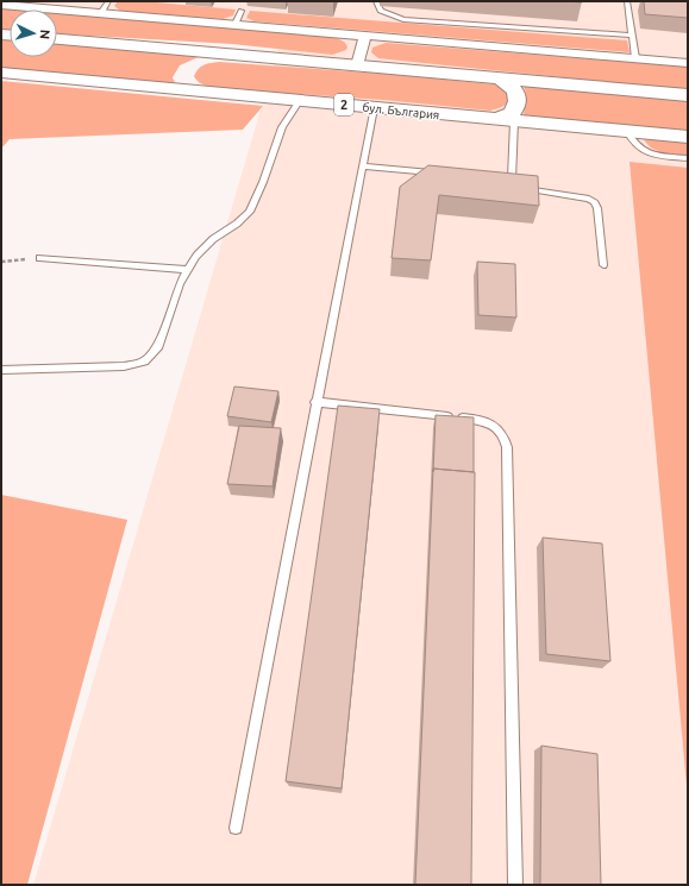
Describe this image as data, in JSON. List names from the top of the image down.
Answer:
{
  "streets": {
    "highway": ["2", "бул. България"]
  },
  "north": "right"
}
